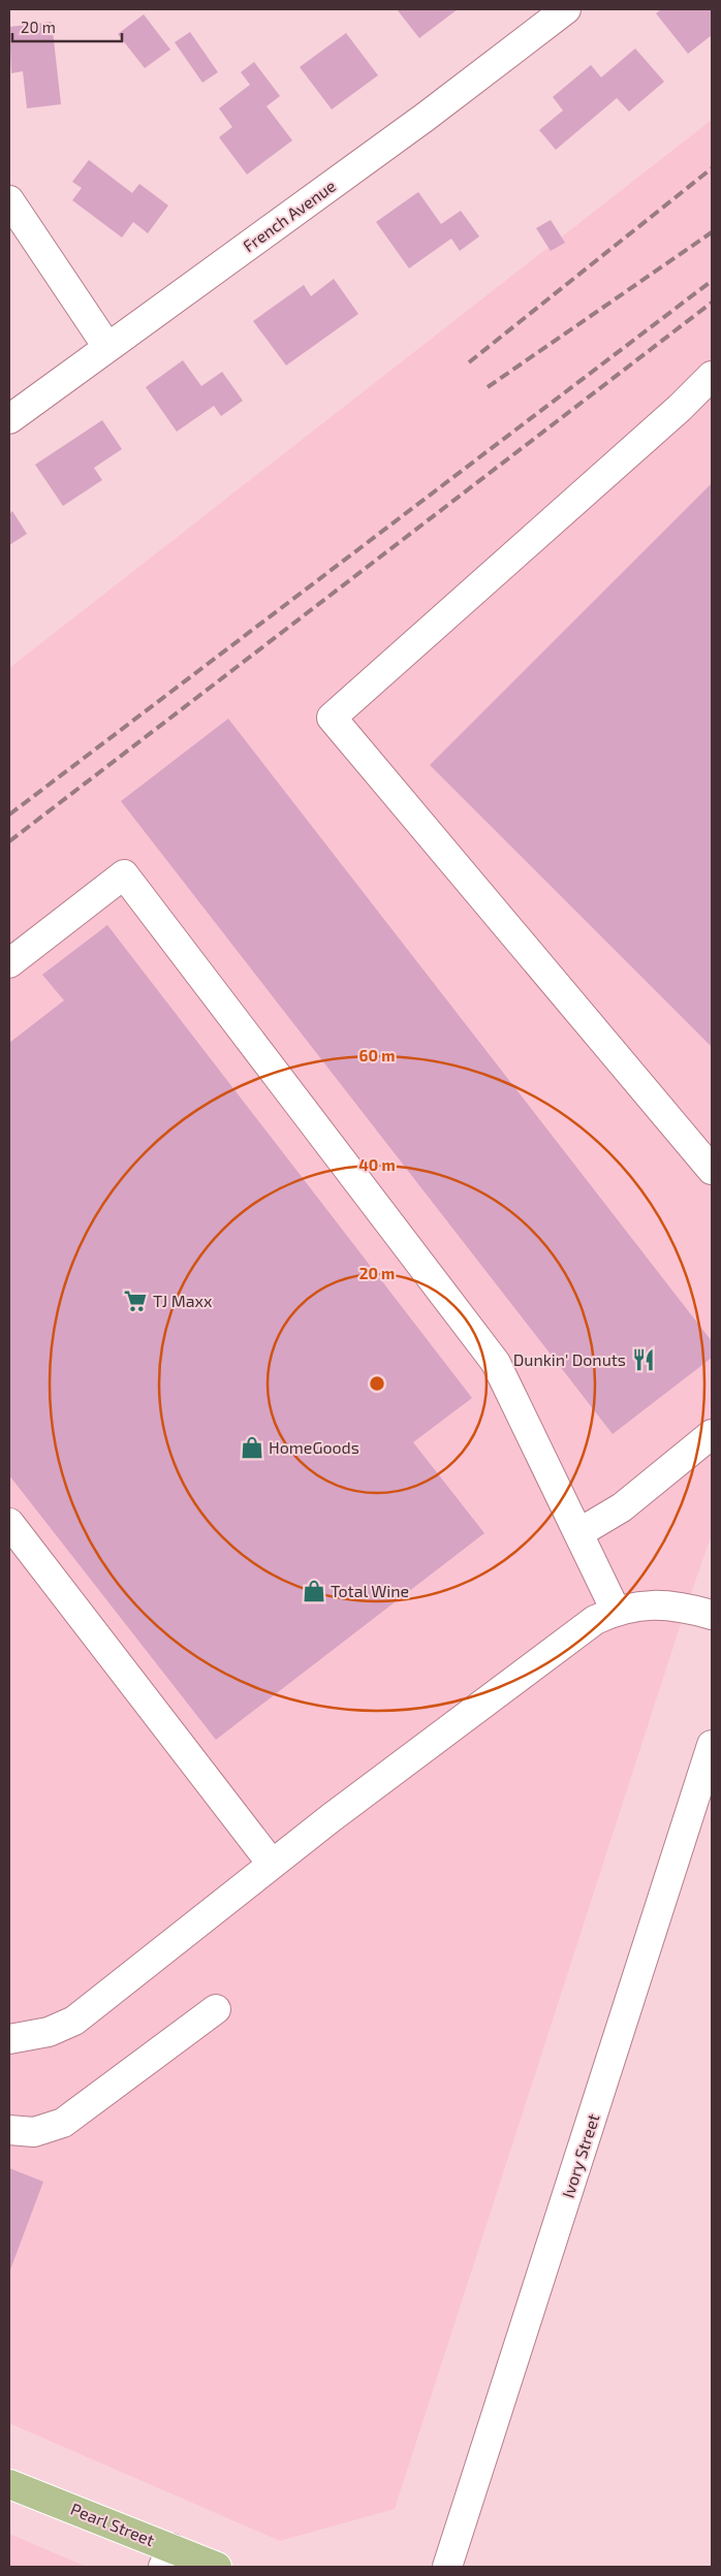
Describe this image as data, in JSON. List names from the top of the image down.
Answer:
{
  "streets": {
    "main road": ["Pearl Street"],
    "street": ["French Avenue", "Ivory Street"]
  },
  "places": {
    "supermarket": ["TJ Maxx"],
    "restaurant": ["Dunkin' Donuts"],
    "shop": ["HomeGoods", "Total Wine"]
  },
  "scale_bar": "20 m",
  "rings": ["60 m", "40 m", "20 m"]
}
